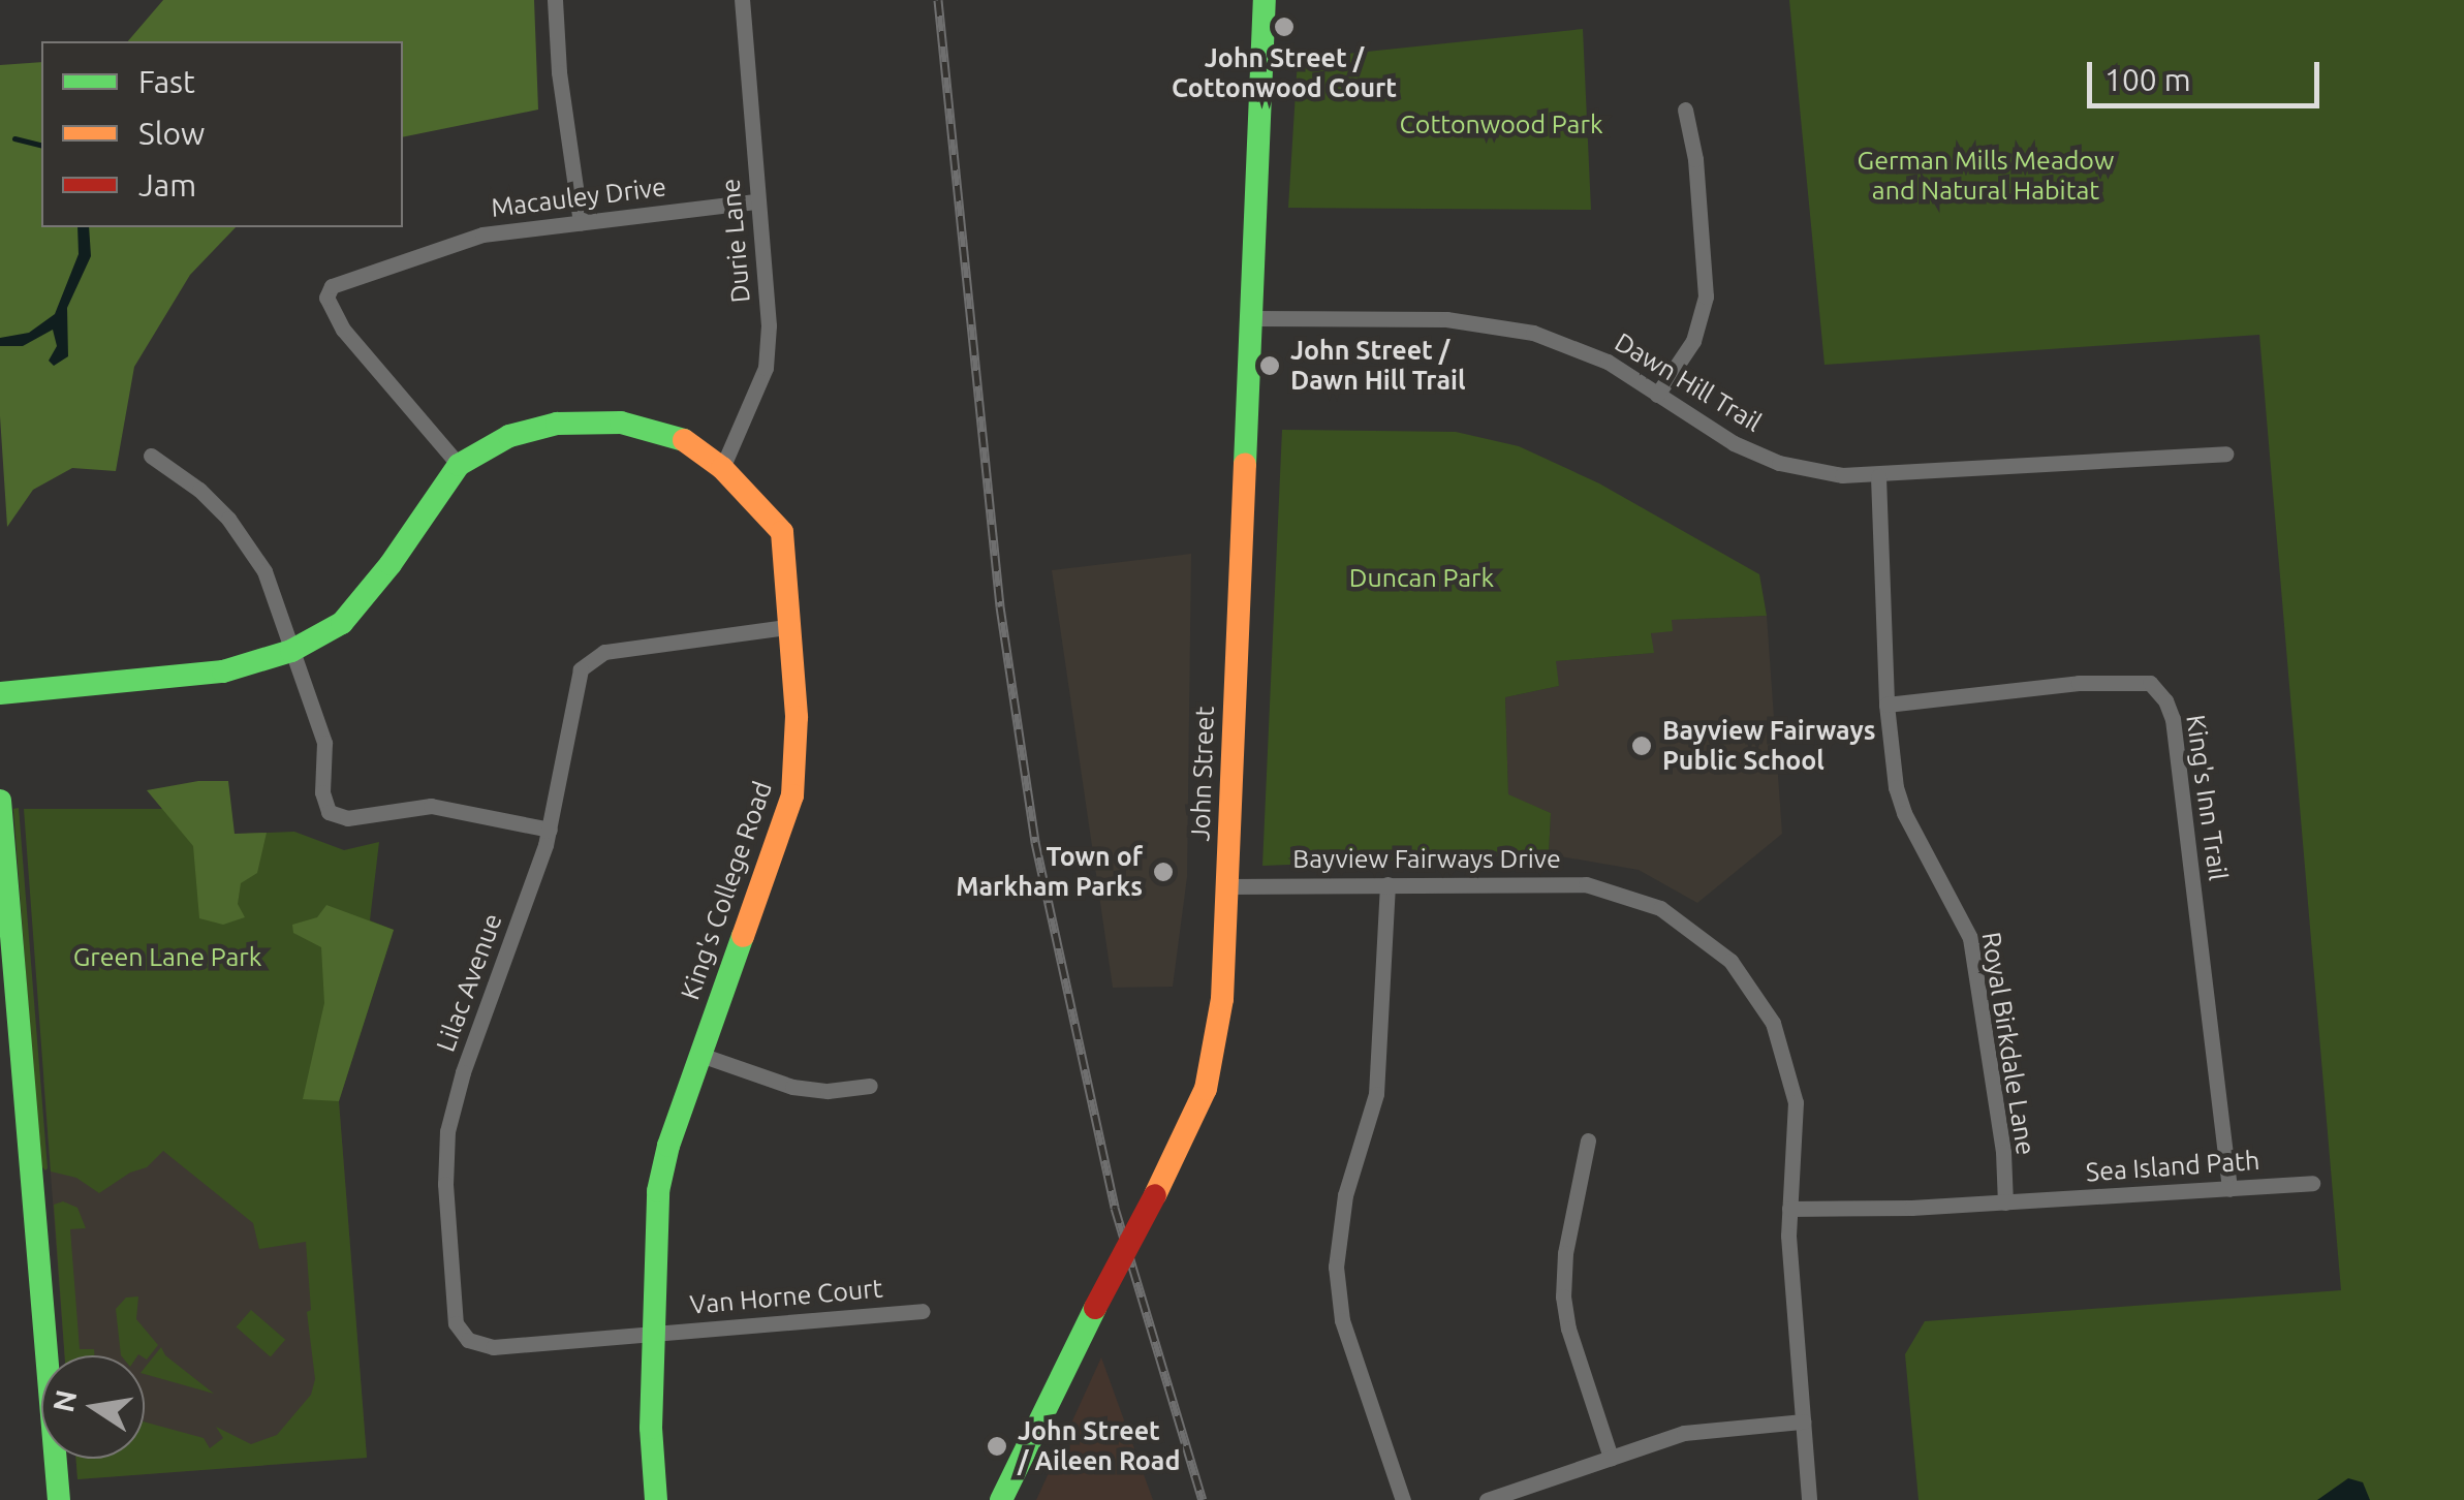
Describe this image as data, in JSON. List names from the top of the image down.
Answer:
{
  "streets": {
    "street": [
      "Macauley Drive",
      "Durie Lane",
      "Dawn Hill Trail",
      "John Street",
      "King's Inn Trail",
      "Bayview Fairways Drive",
      "King's College Road",
      "Lilac Avenue",
      "Royal Birkdale Lane",
      "Sea Island Path",
      "Van Horne Court"
    ]
  },
  "crossings": [
    ["Macauley Drive", "Durie Lane"],
    ["Macauley Drive", "King's College Road"],
    ["Durie Lane", "King's College Road"],
    ["Dawn Hill Trail", "John Street"],
    ["Dawn Hill Trail", "Royal Birkdale Lane"],
    ["John Street", "Bayview Fairways Drive"],
    ["King's Inn Trail", "Royal Birkdale Lane"],
    ["King's Inn Trail", "Sea Island Path"],
    ["Bayview Fairways Drive", "Sea Island Path"],
    ["King's College Road", "Lilac Avenue"],
    ["King's College Road", "Van Horne Court"],
    ["Lilac Avenue", "Van Horne Court"],
    ["Royal Birkdale Lane", "Sea Island Path"]
  ],
  "parks": [
    "Cottonwood Park",
    "German Mills Meadow and Natural Habitat",
    "Duncan Park",
    "Green Lane Park"
  ],
  "places": [
    "John Street / Cottonwood Court",
    "John Street / Dawn Hill Trail",
    "Bayview Fairways Public School",
    "Town of Markham Parks",
    "John Street / Aileen Road"
  ],
  "legend": ["Fast", "Slow", "Jam"],
  "scale_bar": "100 m",
  "north": "left"
}
